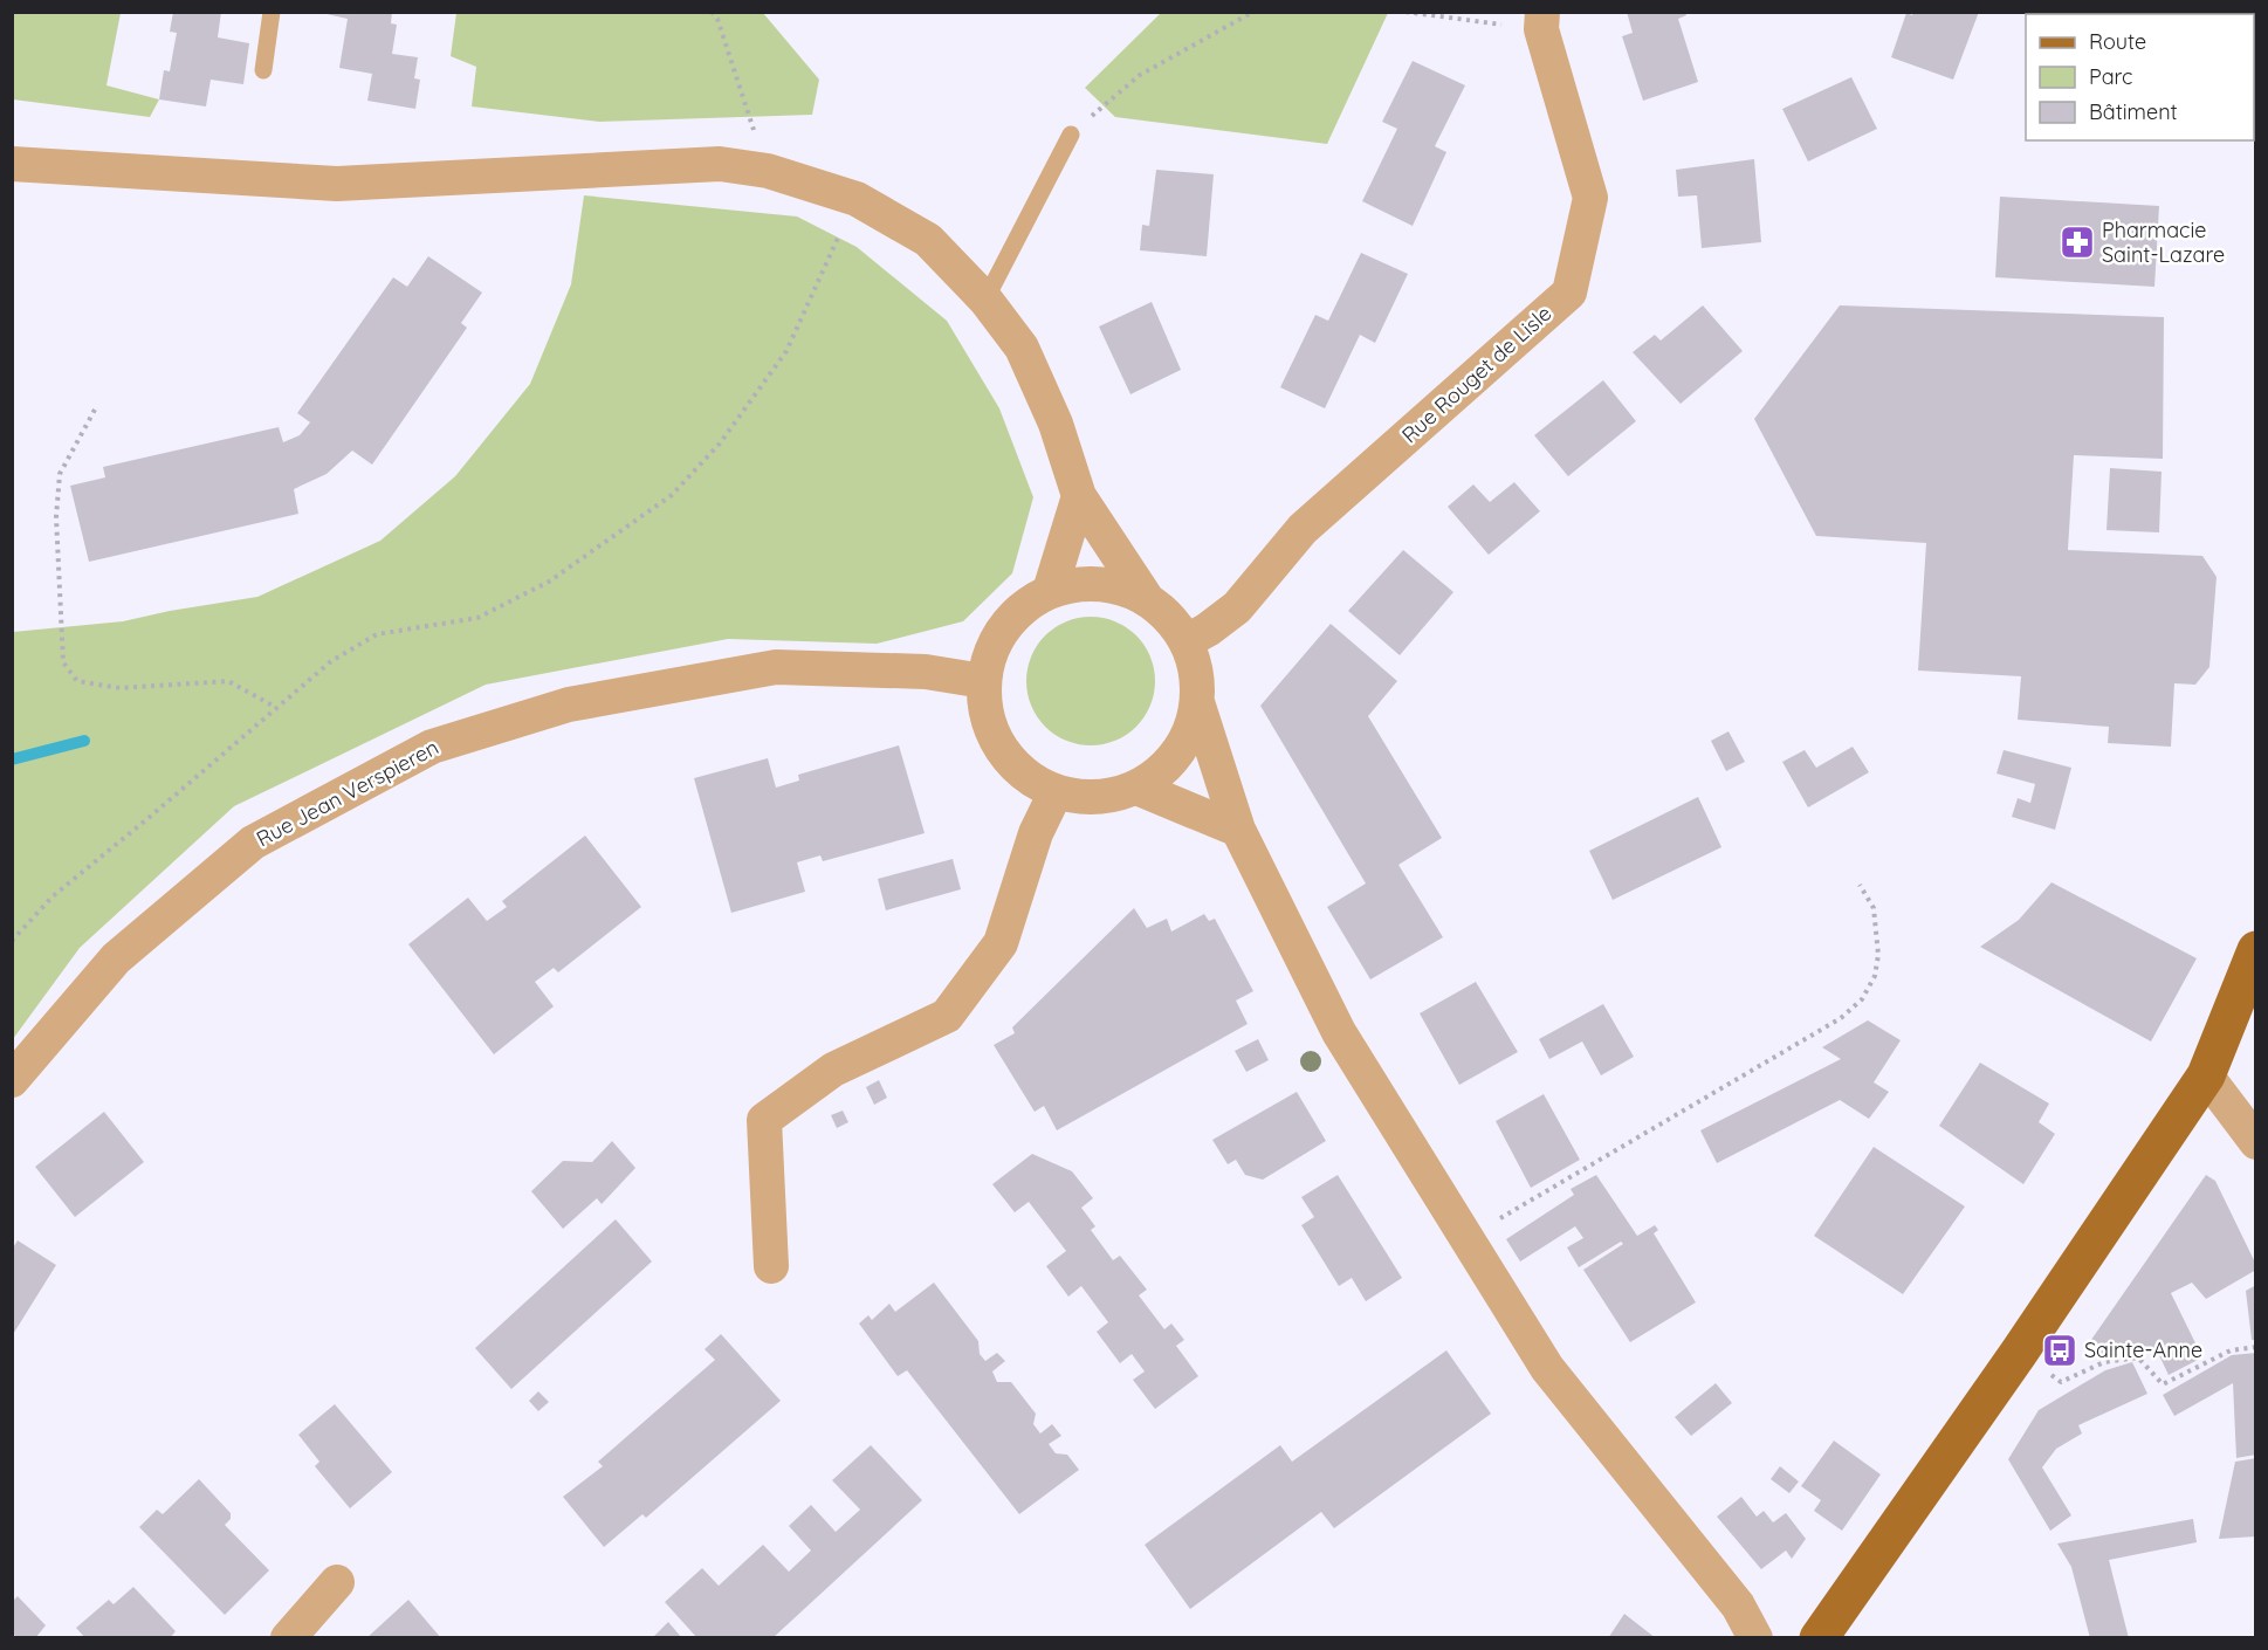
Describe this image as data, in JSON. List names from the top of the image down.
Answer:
{
  "streets": {
    "street": ["Rue Rouget de Lisle", "Rue Jean Verspieren"]
  },
  "crossings": [
    ["Rue Rouget de Lisle", "Rue Jean Verspieren"]
  ],
  "places": {
    "pharmacy": ["Pharmacie Saint-Lazare"],
    "bus stop": ["Sainte-Anne"]
  },
  "legend": ["Route", "Parc", "Bâtiment"]
}
